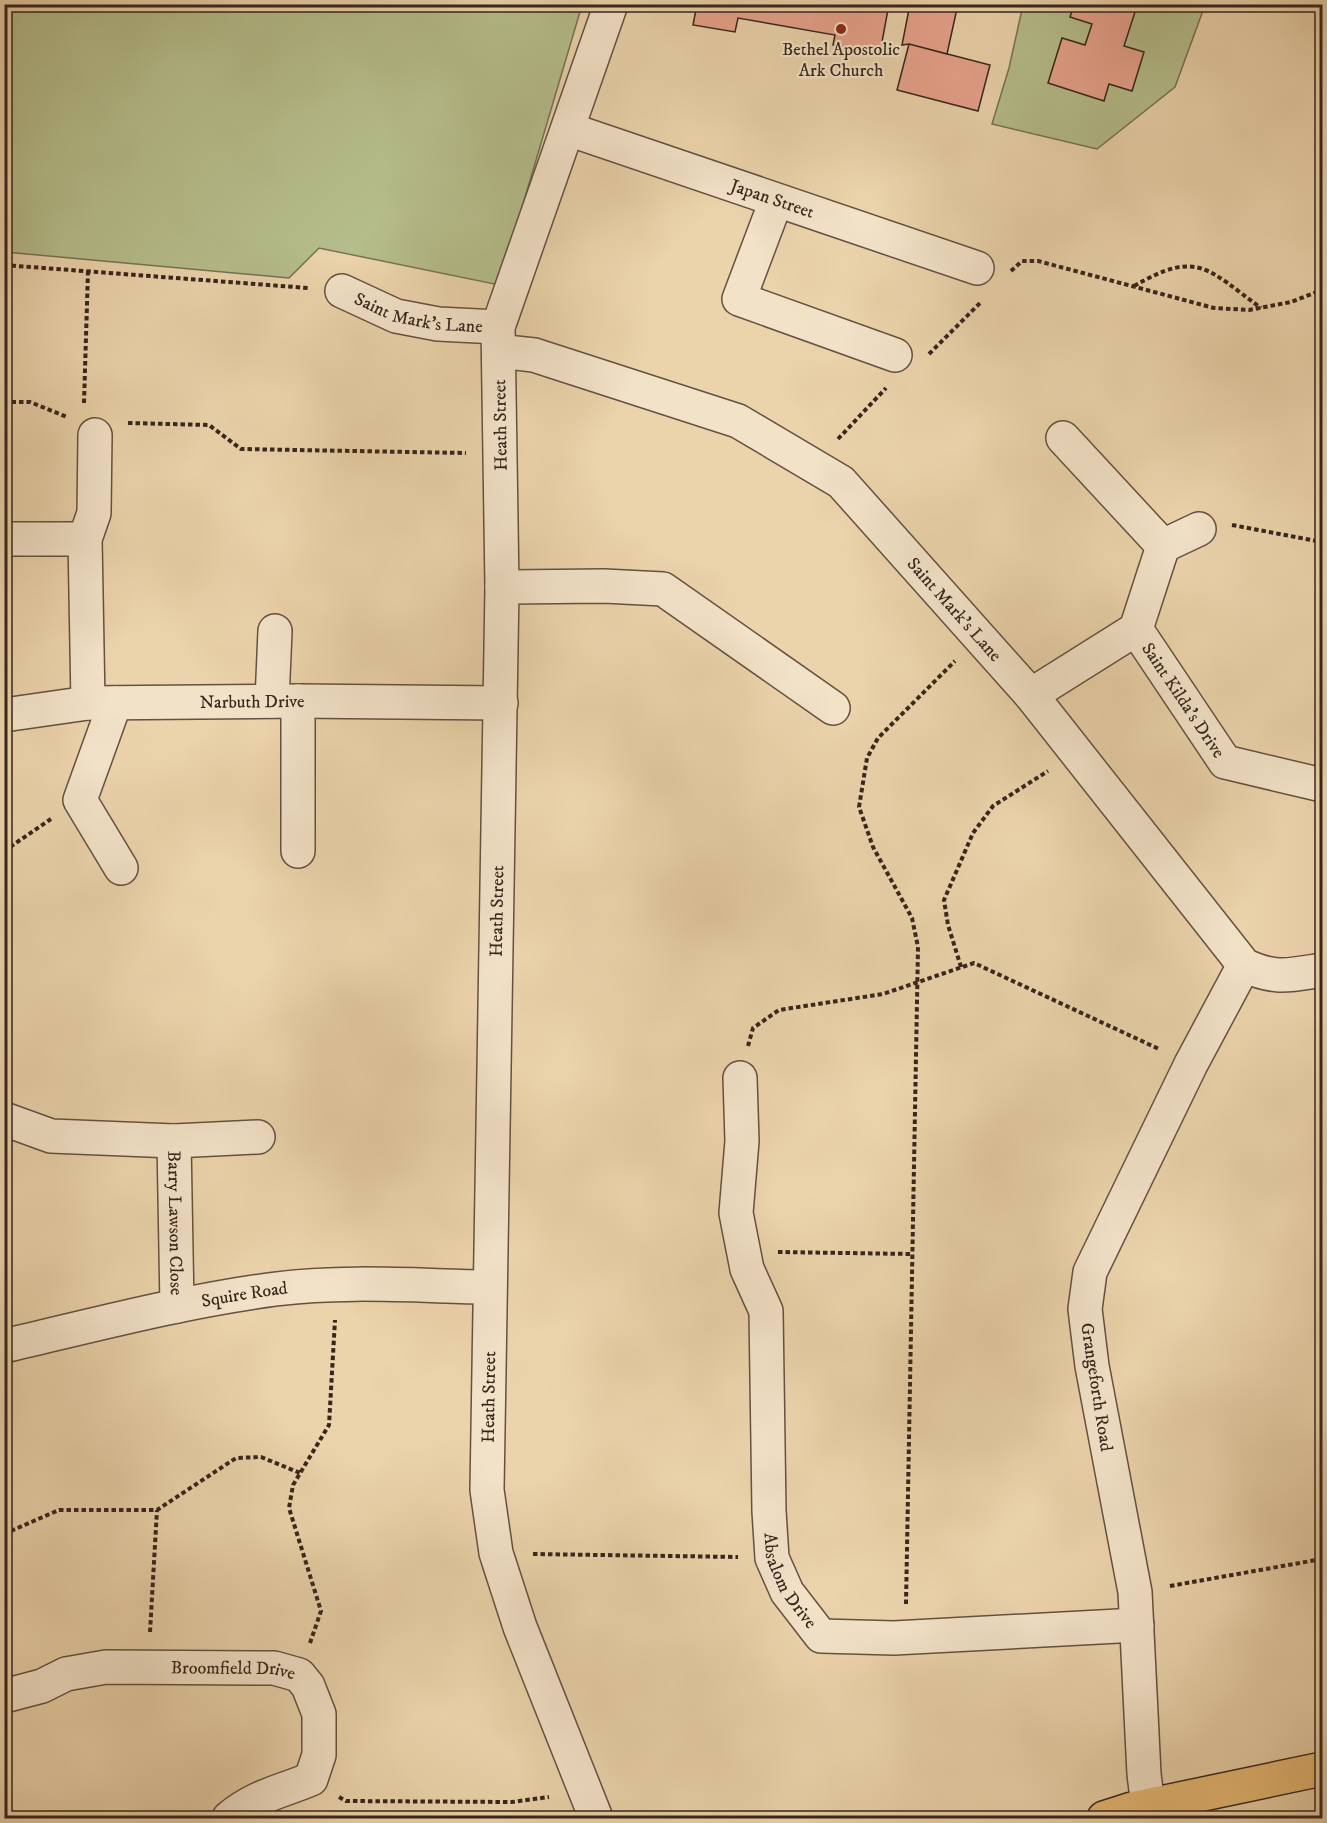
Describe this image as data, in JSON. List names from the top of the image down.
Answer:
{
  "streets": {
    "street": [
      "Japan Street",
      "Saint Mark's Lane",
      "Heath Street",
      "Saint Kilda's Drive",
      "Narbuth Drive",
      "Barry Lawson Close",
      "Squire Road",
      "Grangeforth Road",
      "Absalom Drive",
      "Broomfield Drive"
    ]
  },
  "crossings": [
    ["Japan Street", "Heath Street"],
    ["Saint Mark's Lane", "Heath Street"],
    ["Saint Mark's Lane", "Grangeforth Road"],
    ["Heath Street", "Narbuth Drive"],
    ["Heath Street", "Squire Road"],
    ["Barry Lawson Close", "Squire Road"],
    ["Grangeforth Road", "Absalom Drive"]
  ],
  "places": ["Bethel Apostolic Ark Church"]
}
